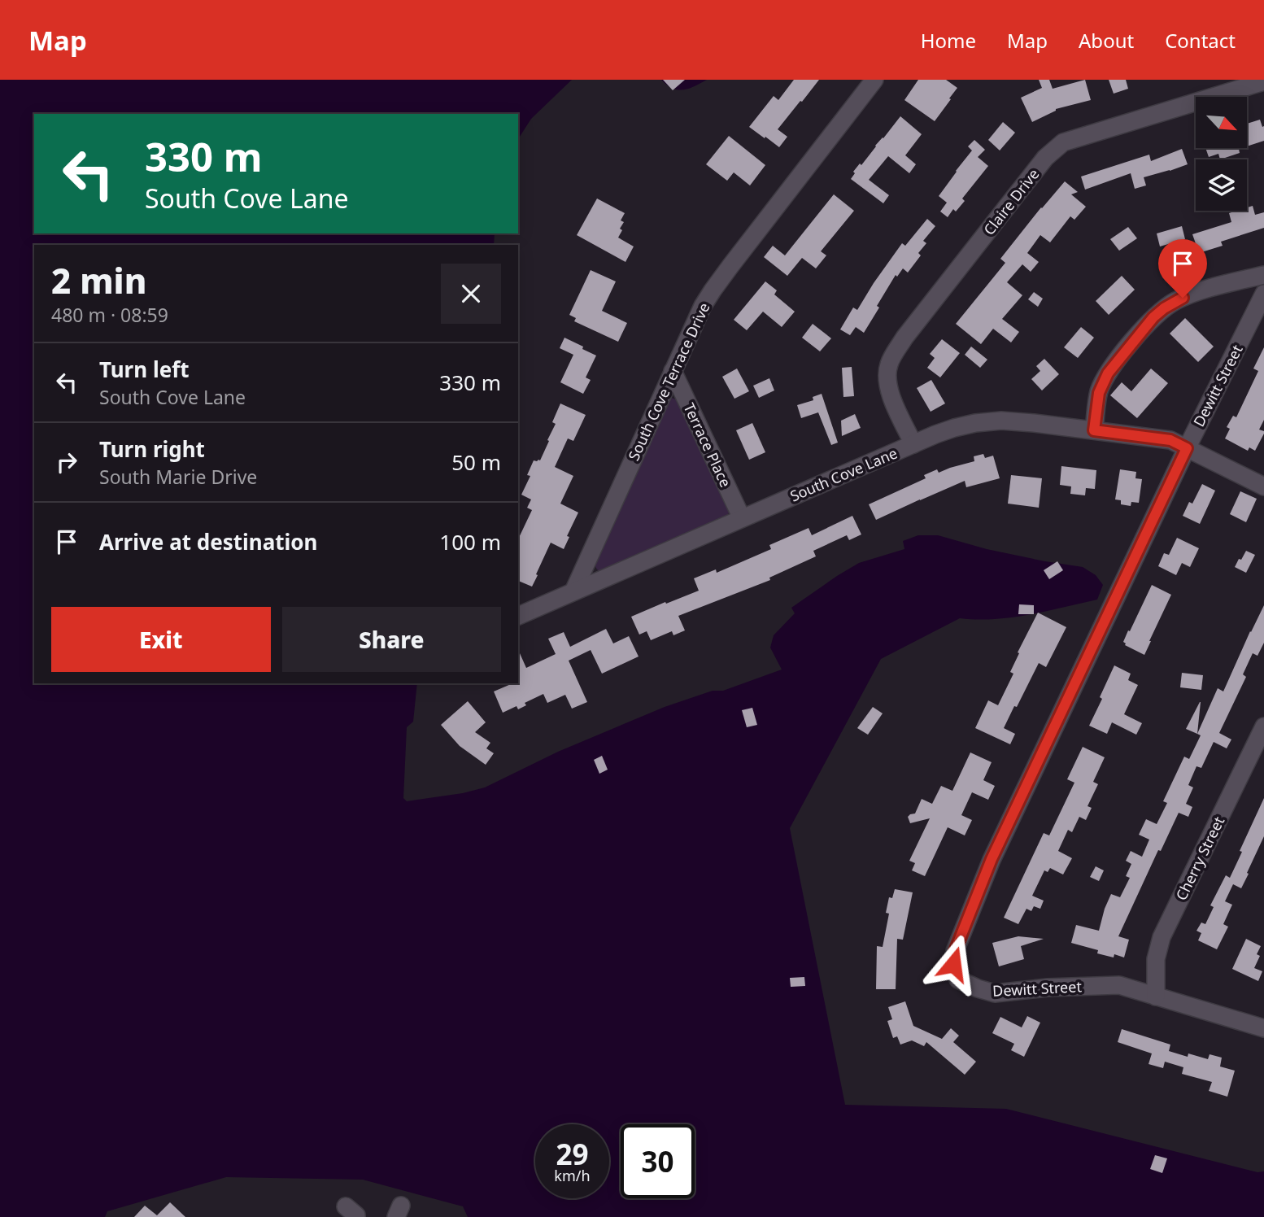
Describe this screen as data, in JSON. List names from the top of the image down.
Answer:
{
  "streets": {
    "street": [
      "Claire Drive",
      "South Cove Terrace Drive",
      "Dewitt Street",
      "Terrace Place",
      "South Cove Lane",
      "Cherry Street"
    ]
  },
  "crossings": [
    ["Claire Drive", "South Cove Lane"],
    ["South Cove Terrace Drive", "Terrace Place"],
    ["South Cove Terrace Drive", "South Cove Lane"],
    ["Dewitt Street", "South Cove Lane"],
    ["Dewitt Street", "Cherry Street"],
    ["Terrace Place", "South Cove Lane"]
  ],
  "north": "bottom right",
  "page": {
    "header": "Map",
    "nav": [
      "Home",
      "Map",
      "About",
      "Contact"
    ],
    "turn": ["330 m", "South Cove Lane"],
    "heading": ["2 min", "480 m · 08:59"],
    "list": [
      {
        "name": "Turn left",
        "note": "South Cove Lane",
        "value": "330 m"
      },
      {
        "name": "Turn right",
        "note": "South Marie Drive",
        "value": "50 m"
      },
      {
        "name": "Arrive at destination",
        "value": "100 m"
      }
    ],
    "buttons": ["Exit", "Share"],
    "speed": "29 km/h",
    "limit": "30"
  }
}
